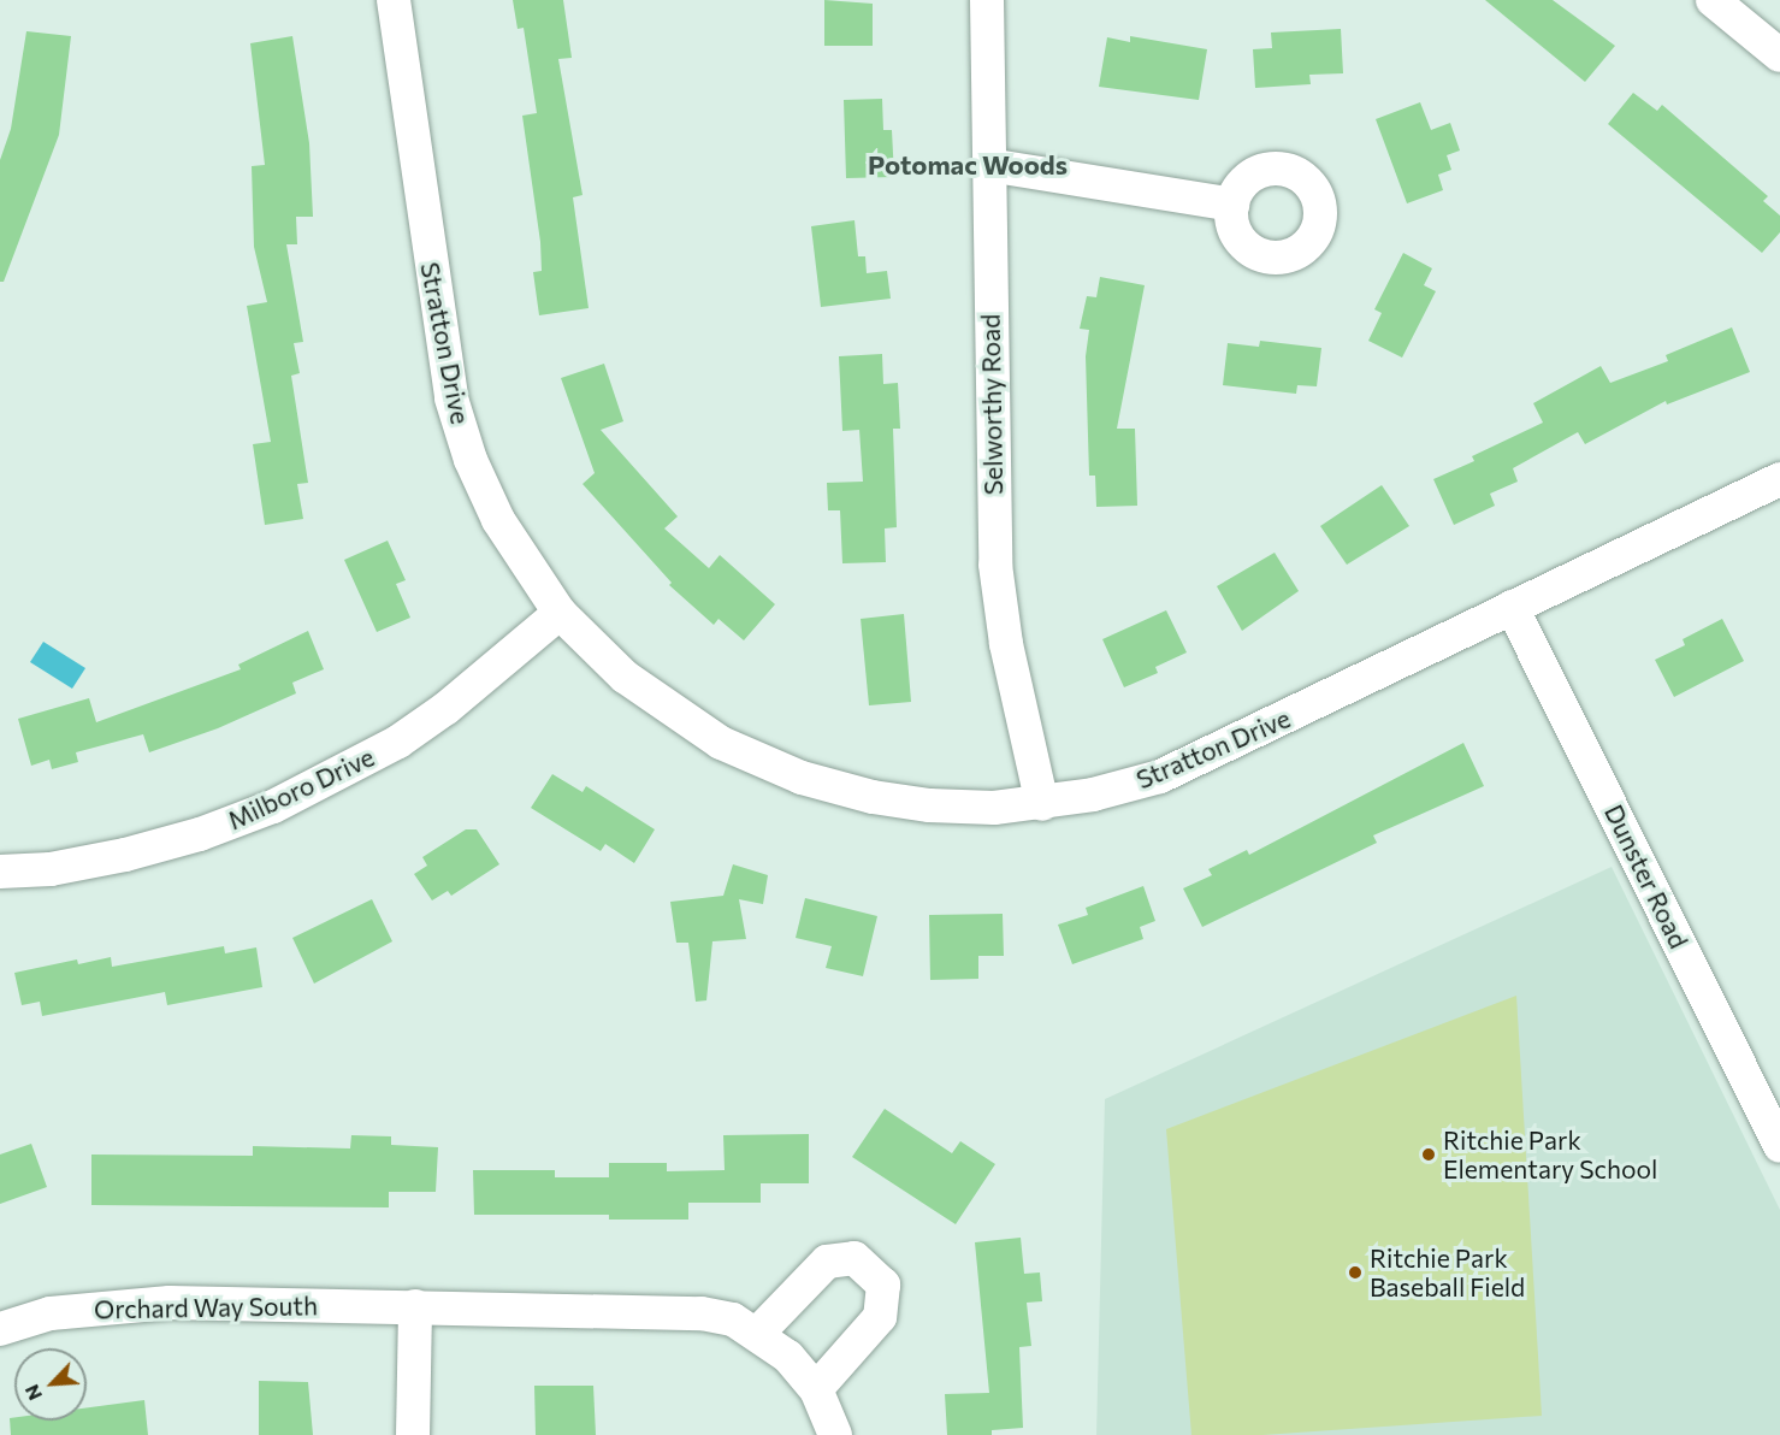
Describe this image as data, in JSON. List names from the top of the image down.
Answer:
{
  "streets": {
    "street": [
      "Stratton Drive",
      "Selworthy Road",
      "Milboro Drive",
      "Dunster Road",
      "Orchard Way South"
    ]
  },
  "crossings": [
    ["Stratton Drive", "Selworthy Road"],
    ["Stratton Drive", "Milboro Drive"],
    ["Stratton Drive", "Dunster Road"]
  ],
  "districts": ["Potomac Woods"],
  "places": ["Ritchie Park Elementary School", "Ritchie Park Baseball Field"],
  "north": "bottom left"
}
